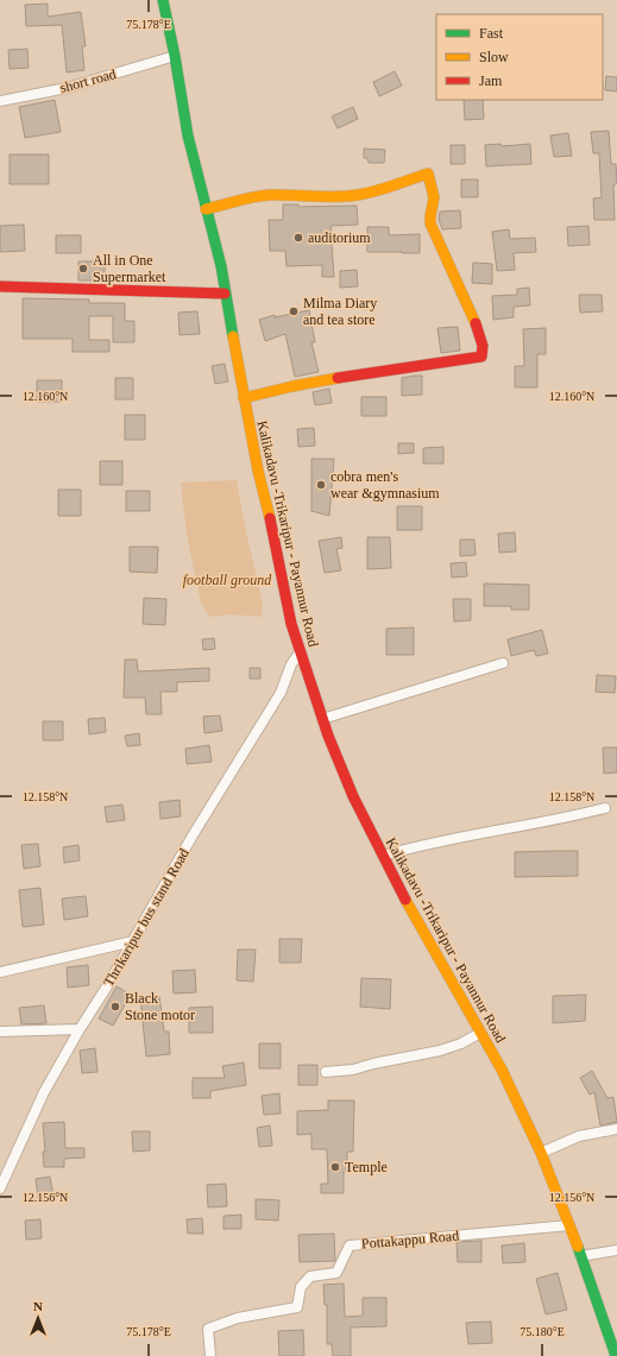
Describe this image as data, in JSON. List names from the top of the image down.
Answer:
{
  "streets": {
    "main road": ["Kalikadavu -Trikaripur - Payannur Road"],
    "street": ["short road", "Thrikaripur bus stand Road", "Pottakappu Road"]
  },
  "crossings": [
    ["short road", "Kalikadavu -Trikaripur - Payannur Road"],
    ["Kalikadavu -Trikaripur - Payannur Road", "Thrikaripur bus stand Road"],
    ["Kalikadavu -Trikaripur - Payannur Road", "Pottakappu Road"]
  ],
  "parks": ["football ground"],
  "places": [
    "auditorium",
    "All in One Supermarket",
    "Milma Diary and tea store",
    "cobra men's wear &gymnasium",
    "Black Stone motor",
    "Temple"
  ],
  "legend": ["Fast", "Slow", "Jam"],
  "north": "top",
  "coordinates": [
    "75.178°E",
    "12.160°N",
    "12.158°N",
    "12.156°N",
    "75.180°E"
  ]
}
